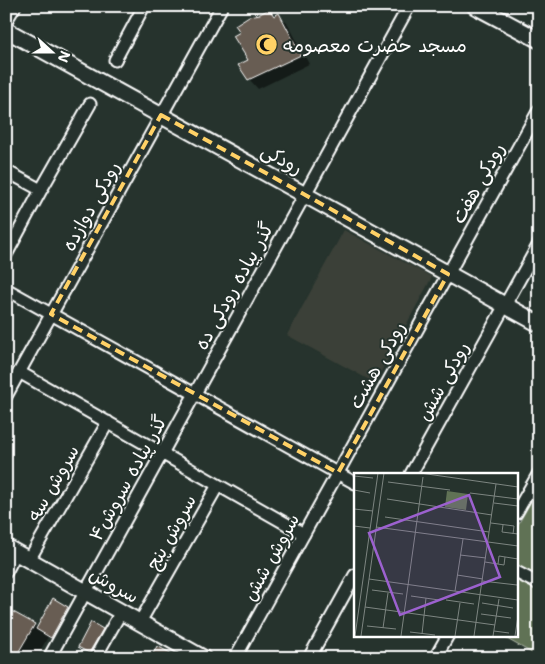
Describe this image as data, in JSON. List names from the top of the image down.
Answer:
{
  "streets": {
    "street": [
      "رودکی",
      "رودکی هفت",
      "رودکی دوازده",
      "گذر پیاده رودکی ده",
      "رودکی هشت",
      "رودکی شش",
      "گذر پیاده سروش۴",
      "سروش سه",
      "سروش پنج",
      "سروش شش",
      "سروش"
    ]
  },
  "crossings": [
    ["رودکی", "رودکی هفت"],
    ["رودکی", "رودکی دوازده"],
    ["رودکی", "گذر پیاده رودکی ده"],
    ["رودکی", "رودکی هشت"],
    ["رودکی", "رودکی شش"],
    ["رودکی هفت", "رودکی هشت"],
    ["گذر پیاده رودکی ده", "گذر پیاده سروش۴"],
    ["رودکی هشت", "سروش شش"],
    ["گذر پیاده سروش۴", "سروش"],
    ["سروش سه", "سروش"],
    ["سروش پنج", "سروش"]
  ],
  "places": {
    "mosque": ["مسجد حضرت معصومه"]
  },
  "north": "right"
}
